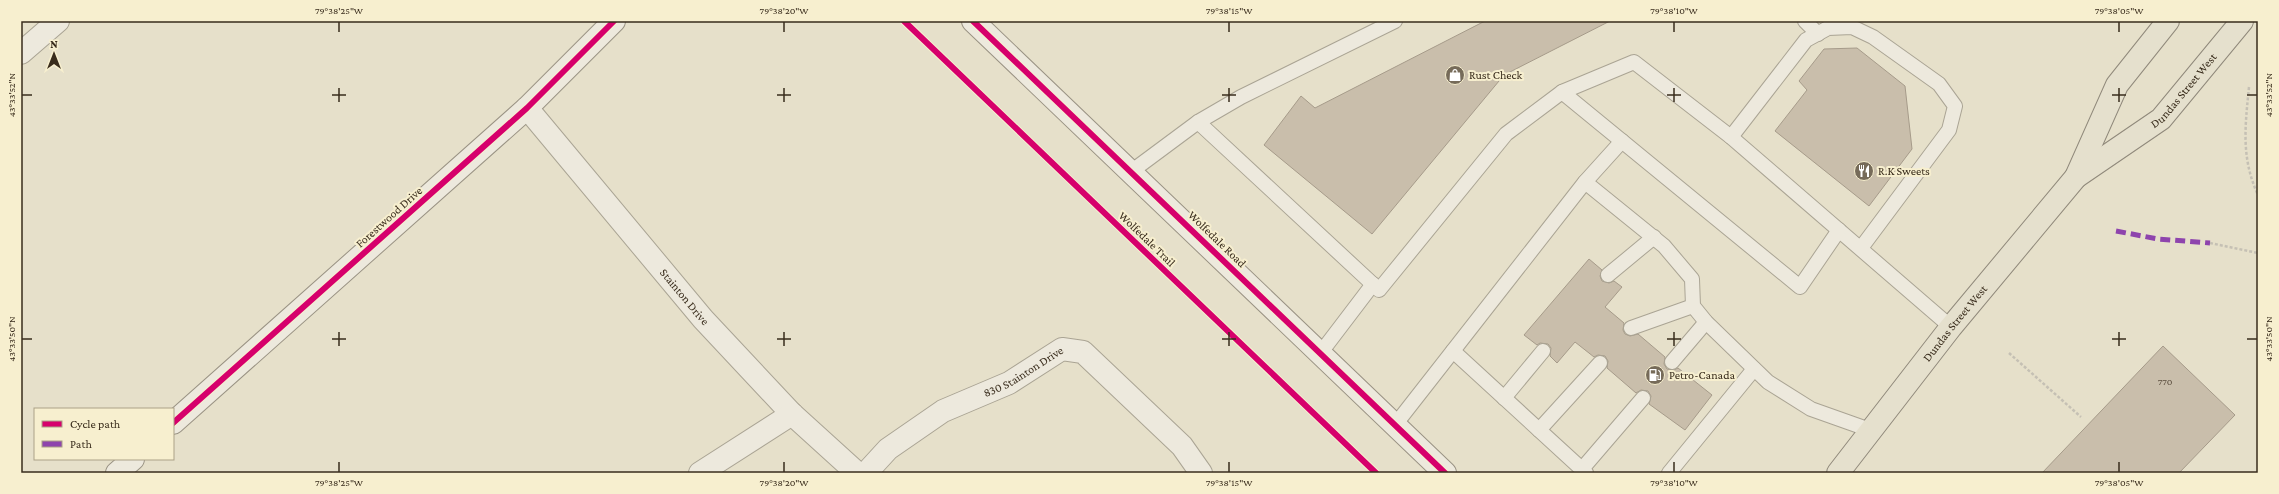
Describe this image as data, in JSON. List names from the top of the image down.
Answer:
{
  "streets": {
    "main road": ["Dundas Street West"],
    "street": [
      "Forestwood Drive",
      "Wolfedale Road",
      "Stainton Drive",
      "830 Stainton Drive"
    ],
    "cycle path": ["Wolfedale Trail"]
  },
  "crossings": [
    ["Forestwood Drive", "Stainton Drive"]
  ],
  "places": {
    "shop": ["Rust Check"],
    "restaurant": ["R.K Sweets"],
    "fuel station": ["Petro-Canada"]
  },
  "house_numbers": ["770"],
  "legend": ["Cycle path", "Path"],
  "north": "top",
  "coordinates": [
    "79°38'25\"W",
    "79°38'20\"W",
    "79°38'15\"W",
    "79°38'10\"W",
    "79°38'05\"W",
    "43°33'52\"N",
    "43°33'50\"N"
  ]
}
